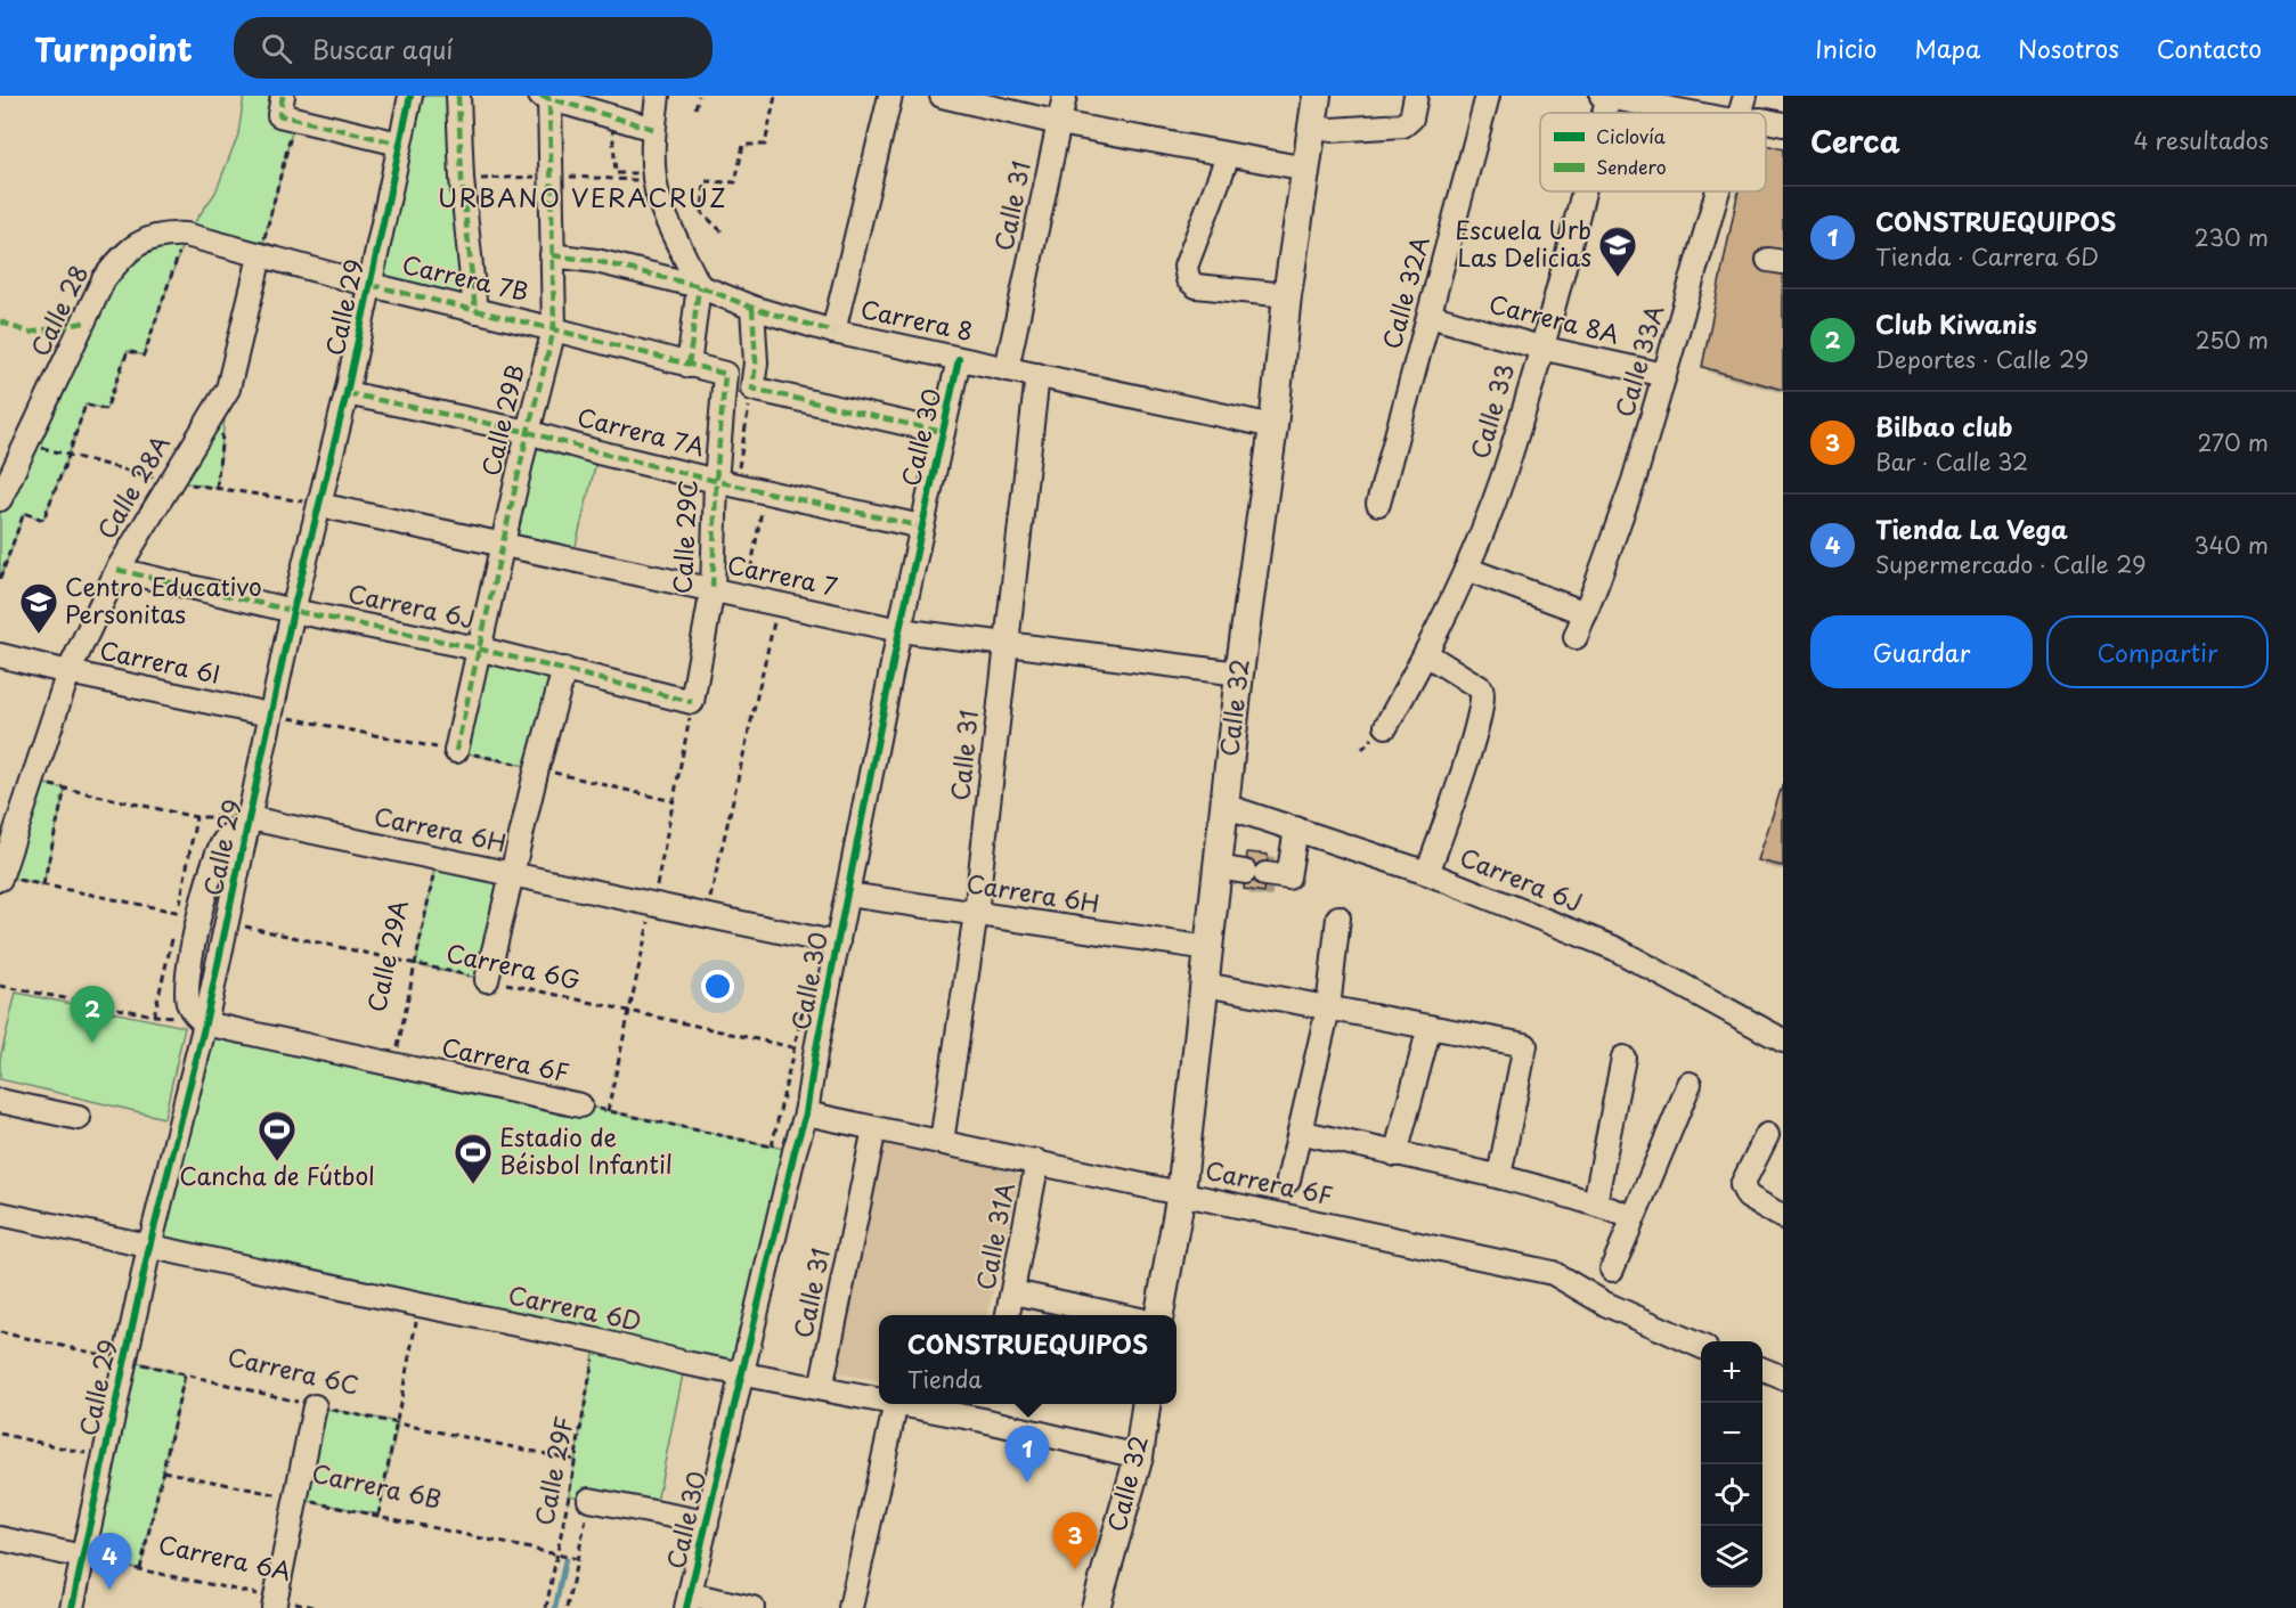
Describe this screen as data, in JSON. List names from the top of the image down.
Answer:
{
  "streets": {
    "main road": ["Calle 32"],
    "street": [
      "Calle 31",
      "Carrera 7B",
      "Calle 32A",
      "Calle 29",
      "Calle 28",
      "Carrera 8A",
      "Carrera 8",
      "Calle 33A",
      "Calle 33",
      "Calle 29B",
      "Carrera 7A",
      "Calle 30",
      "Calle 28A",
      "Calle 29C",
      "Carrera 7",
      "Carrera 6J",
      "Carrera 6I",
      "Carrera 6H",
      "Carrera 6F",
      "Calle 31A",
      "Carrera 6D"
    ],
    "path": [
      "Calle 29A",
      "Carrera 6G",
      "Carrera 6C",
      "Calle 29F",
      "Carrera 6B",
      "Carrera 6A"
    ]
  },
  "crossings": [
    ["Calle 31", "Carrera 8"],
    ["Calle 31", "Carrera 7"],
    ["Calle 31", "Carrera 6H"],
    ["Calle 31", "Carrera 6F"],
    ["Calle 31", "Carrera 6D"],
    ["Carrera 7B", "Calle 29"],
    ["Carrera 7B", "Calle 28"],
    ["Carrera 7B", "Calle 29B"],
    ["Carrera 7B", "Calle 28A"],
    ["Carrera 7B", "Calle 29C"],
    ["Calle 32A", "Carrera 8A"],
    ["Calle 29", "Carrera 7A"],
    ["Calle 29", "Carrera 7"],
    ["Calle 29", "Carrera 6J"],
    ["Calle 29", "Carrera 6I"],
    ["Calle 29", "Carrera 6H"],
    ["Calle 29", "Carrera 6G"],
    ["Calle 29", "Carrera 6F"],
    ["Calle 29", "Carrera 6D"],
    ["Calle 29", "Carrera 6C"],
    ["Calle 29", "Carrera 6A"],
    ["Carrera 8A", "Calle 33A"],
    ["Carrera 8A", "Calle 33"],
    ["Carrera 8", "Calle 29B"],
    ["Carrera 8", "Calle 30"],
    ["Carrera 8", "Calle 32"],
    ["Calle 29B", "Carrera 7A"],
    ["Calle 29B", "Carrera 7"],
    ["Calle 29B", "Carrera 6J"],
    ["Carrera 7A", "Calle 30"],
    ["Carrera 7A", "Calle 29C"],
    ["Calle 30", "Carrera 7"],
    ["Calle 30", "Carrera 6H"],
    ["Calle 30", "Carrera 6F"],
    ["Calle 30", "Carrera 6D"],
    ["Calle 28A", "Carrera 6J"],
    ["Calle 28A", "Carrera 6I"],
    ["Calle 29C", "Carrera 7"],
    ["Calle 29C", "Carrera 6J"],
    ["Carrera 7", "Calle 32"],
    ["Carrera 6J", "Calle 32"],
    ["Calle 32", "Carrera 6H"],
    ["Calle 32", "Carrera 6F"],
    ["Calle 32", "Carrera 6D"],
    ["Carrera 6H", "Calle 29A"],
    ["Calle 29A", "Carrera 6G"],
    ["Calle 29A", "Carrera 6F"],
    ["Carrera 6F", "Calle 31A"],
    ["Carrera 6D", "Calle 29F"],
    ["Carrera 6C", "Calle 29F"],
    ["Calle 29F", "Carrera 6B"]
  ],
  "districts": ["URBANO VERACRUZ"],
  "places": {
    "school or university": ["Escuela Urb Las Delicias", "Centro Educativo Personitas"],
    "sports": ["Cancha de Fútbol", "Estadio de Béisbol Infantil"]
  },
  "legend": ["Ciclovía", "Sendero"],
  "page": {
    "header": "Turnpoint",
    "search": "Buscar aquí",
    "nav": [
      "Inicio",
      "Mapa",
      "Nosotros",
      "Contacto"
    ],
    "heading": ["Cerca", "4 resultados"],
    "list": [
      {
        "mark": "1",
        "name": "CONSTRUEQUIPOS",
        "note": "Tienda · Carrera 6D",
        "value": "230 m"
      },
      {
        "mark": "2",
        "name": "Club Kiwanis",
        "note": "Deportes · Calle 29",
        "value": "250 m"
      },
      {
        "mark": "3",
        "name": "Bilbao club",
        "note": "Bar · Calle 32",
        "value": "270 m"
      },
      {
        "mark": "4",
        "name": "Tienda La Vega",
        "note": "Supermercado · Calle 29",
        "value": "340 m"
      }
    ],
    "buttons": ["Guardar", "Compartir"],
    "pins": [
      "2",
      "1",
      "3",
      "4"
    ],
    "popup": ["CONSTRUEQUIPOS", "Tienda"],
    "map_buttons": ["+", "−"]
  }
}
